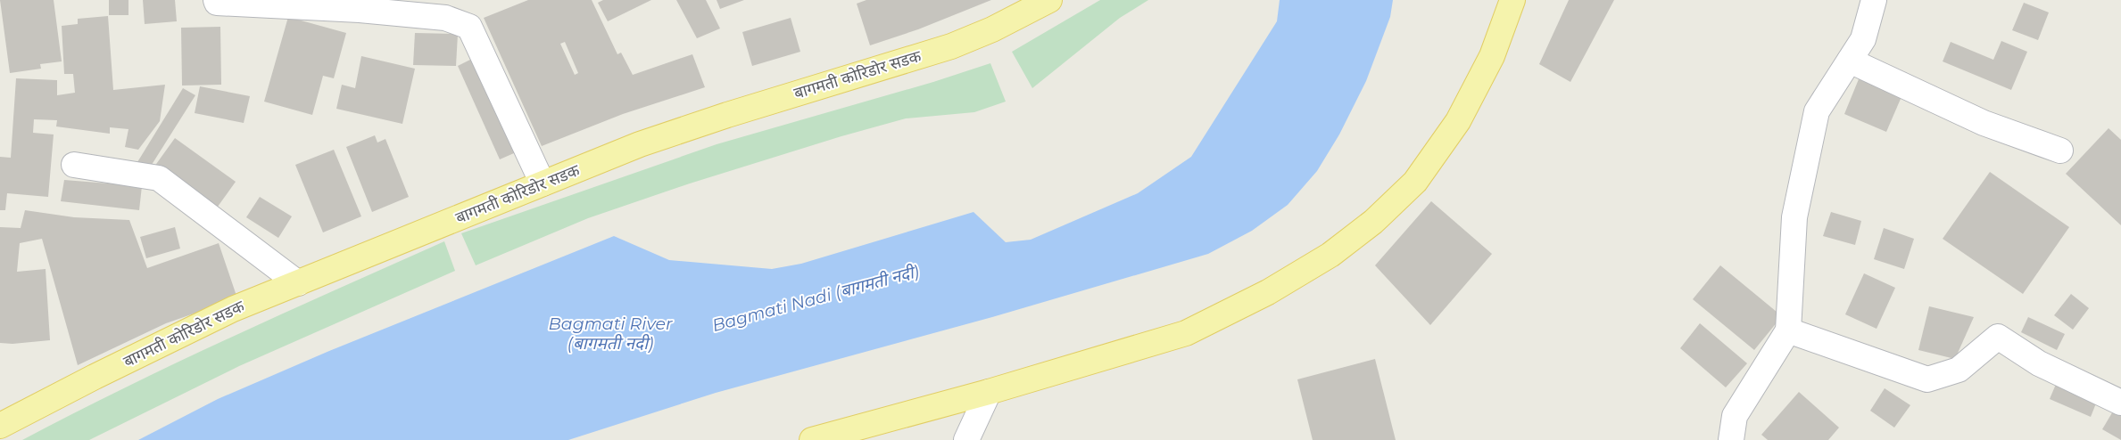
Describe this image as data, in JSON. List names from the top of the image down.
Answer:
{
  "streets": {
    "main road": ["बागमती कोरिडोर सडक"]
  },
  "water": ["Bagmati Nadi (बागमती नदी)", "Bagmati River (बागमती नदी)"]
}
